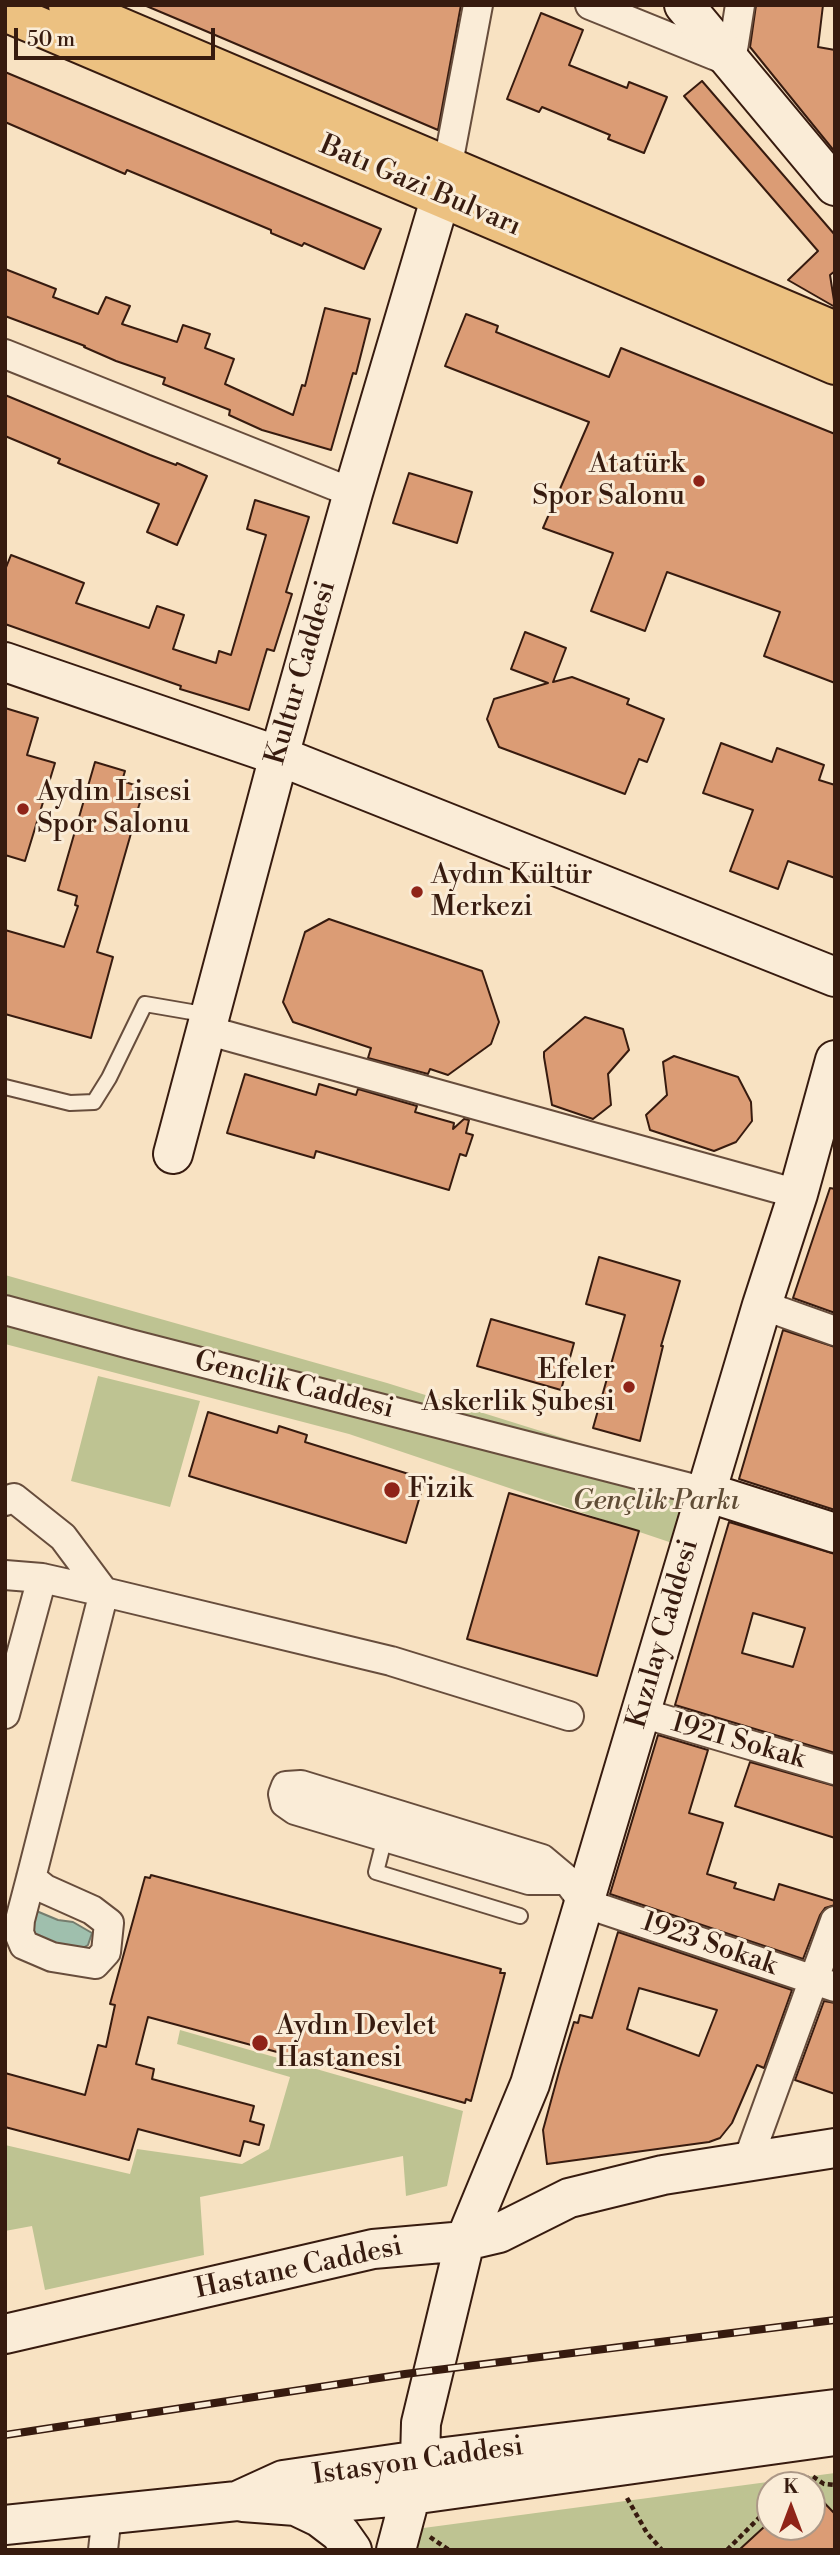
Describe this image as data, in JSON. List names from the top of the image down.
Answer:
{
  "streets": {
    "main road": ["Batı Gazi Bulvarı"],
    "street": [
      "Kultur Caddesi",
      "Genclik Caddesi",
      "Kızılay Caddesi",
      "1921 Sokak",
      "1923 Sokak",
      "Hastane Caddesi",
      "Istasyon Caddesi"
    ]
  },
  "crossings": [
    ["Batı Gazi Bulvarı", "Kultur Caddesi"],
    ["Genclik Caddesi", "Kızılay Caddesi"],
    ["Kızılay Caddesi", "1921 Sokak"],
    ["Kızılay Caddesi", "1923 Sokak"],
    ["Kızılay Caddesi", "Hastane Caddesi"],
    ["Kızılay Caddesi", "Istasyon Caddesi"]
  ],
  "parks": ["Gençlik Parkı"],
  "places": [
    "Atatürk Spor Salonu",
    "Aydın Lisesi Spor Salonu",
    "Aydın Kültür Merkezi",
    "Efeler Askerlik Şubesi",
    "Fizik",
    "Aydın Devlet Hastanesi"
  ],
  "scale_bar": "50 m",
  "north": "top"
}
